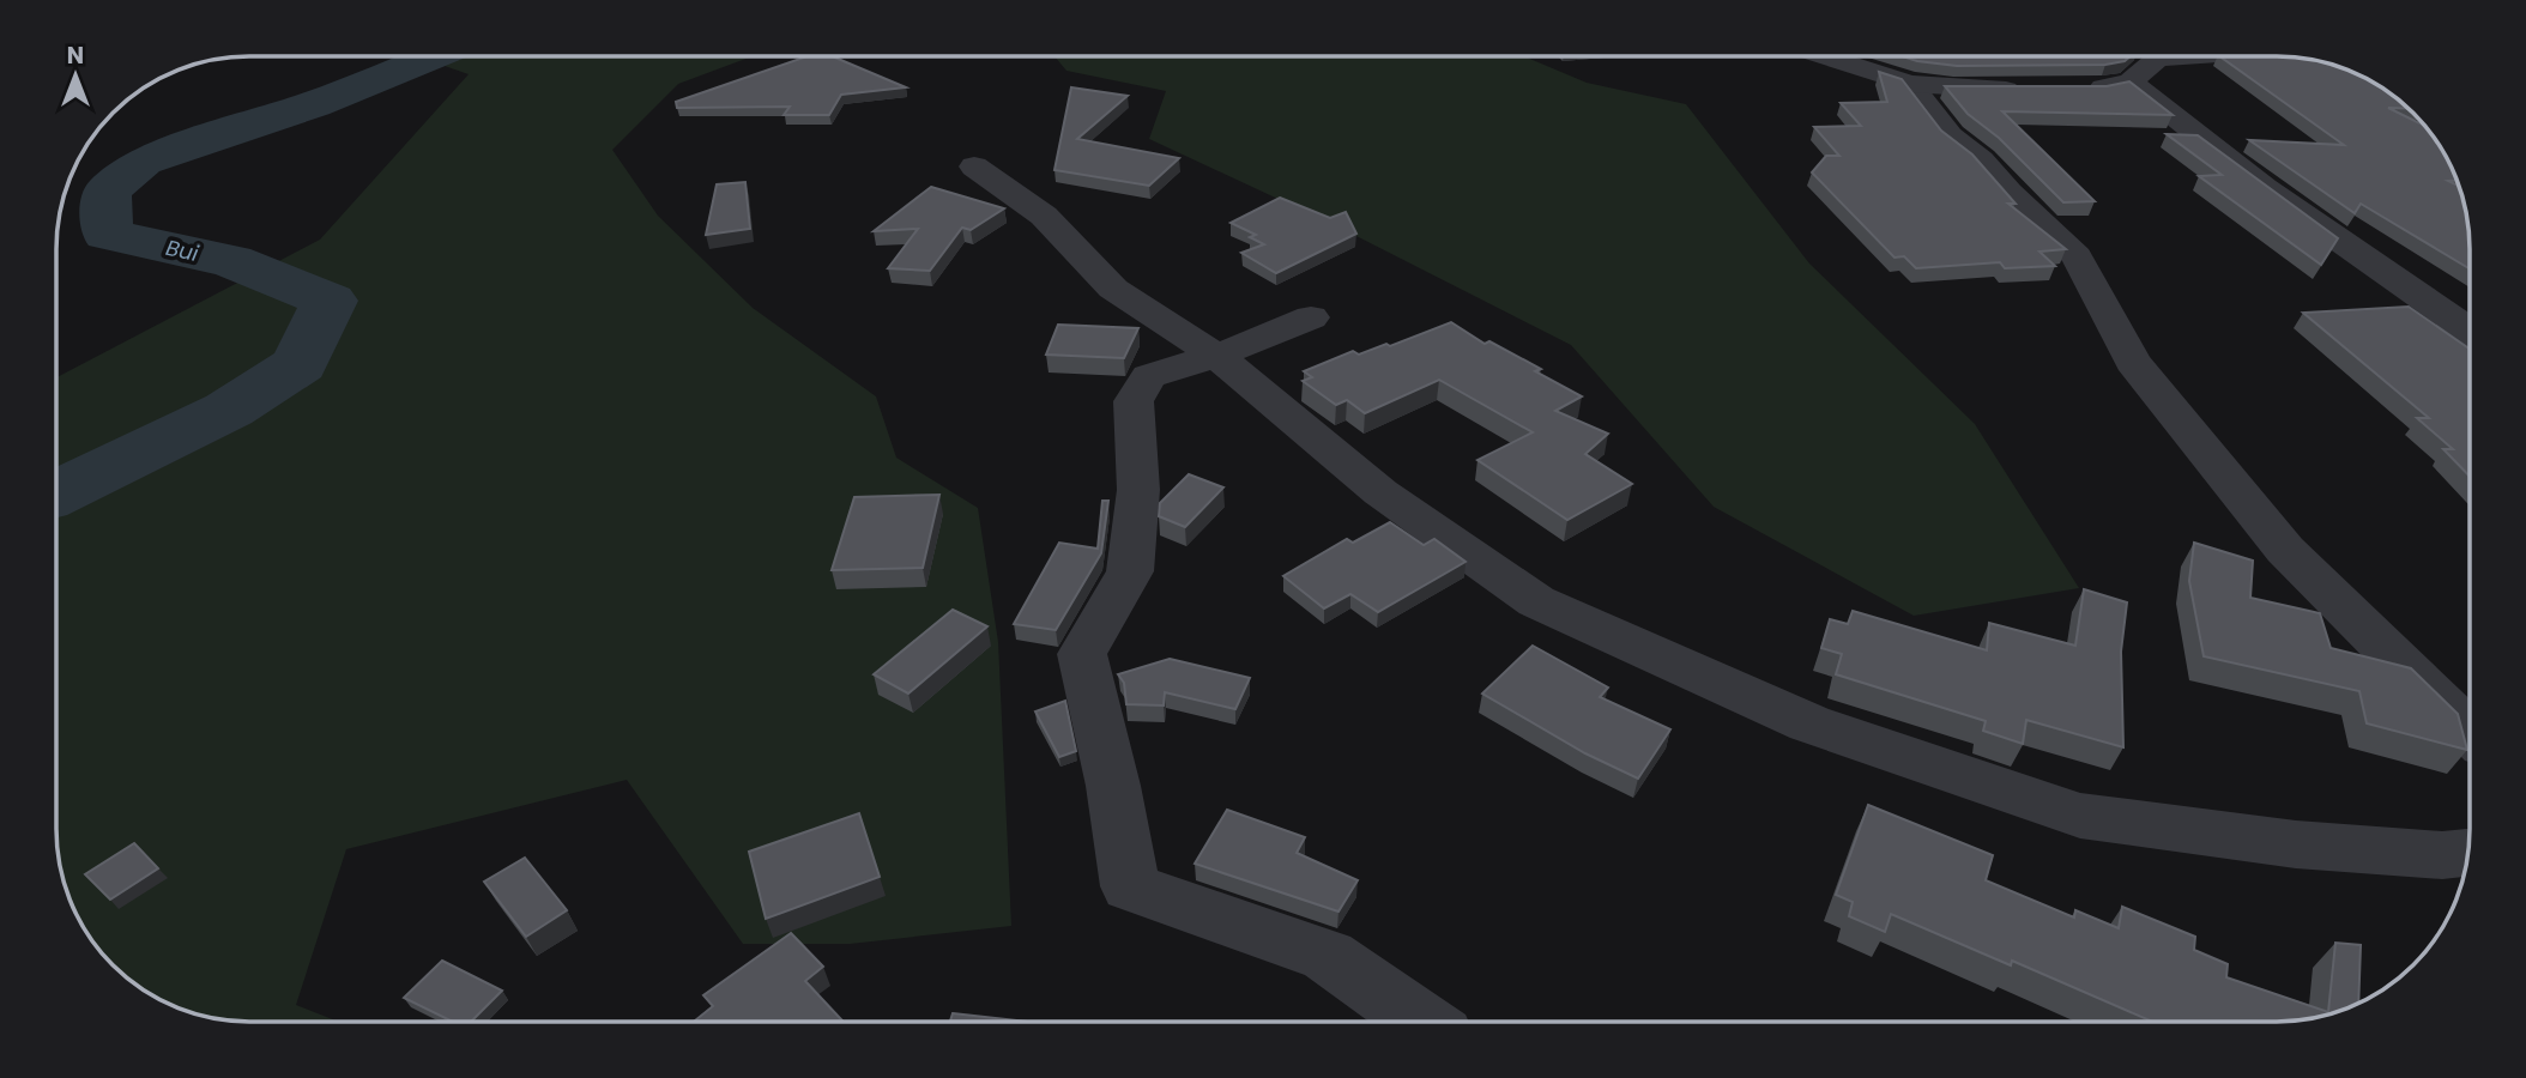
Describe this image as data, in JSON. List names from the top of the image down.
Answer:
{
  "water": ["Bui"],
  "north": "top"
}
